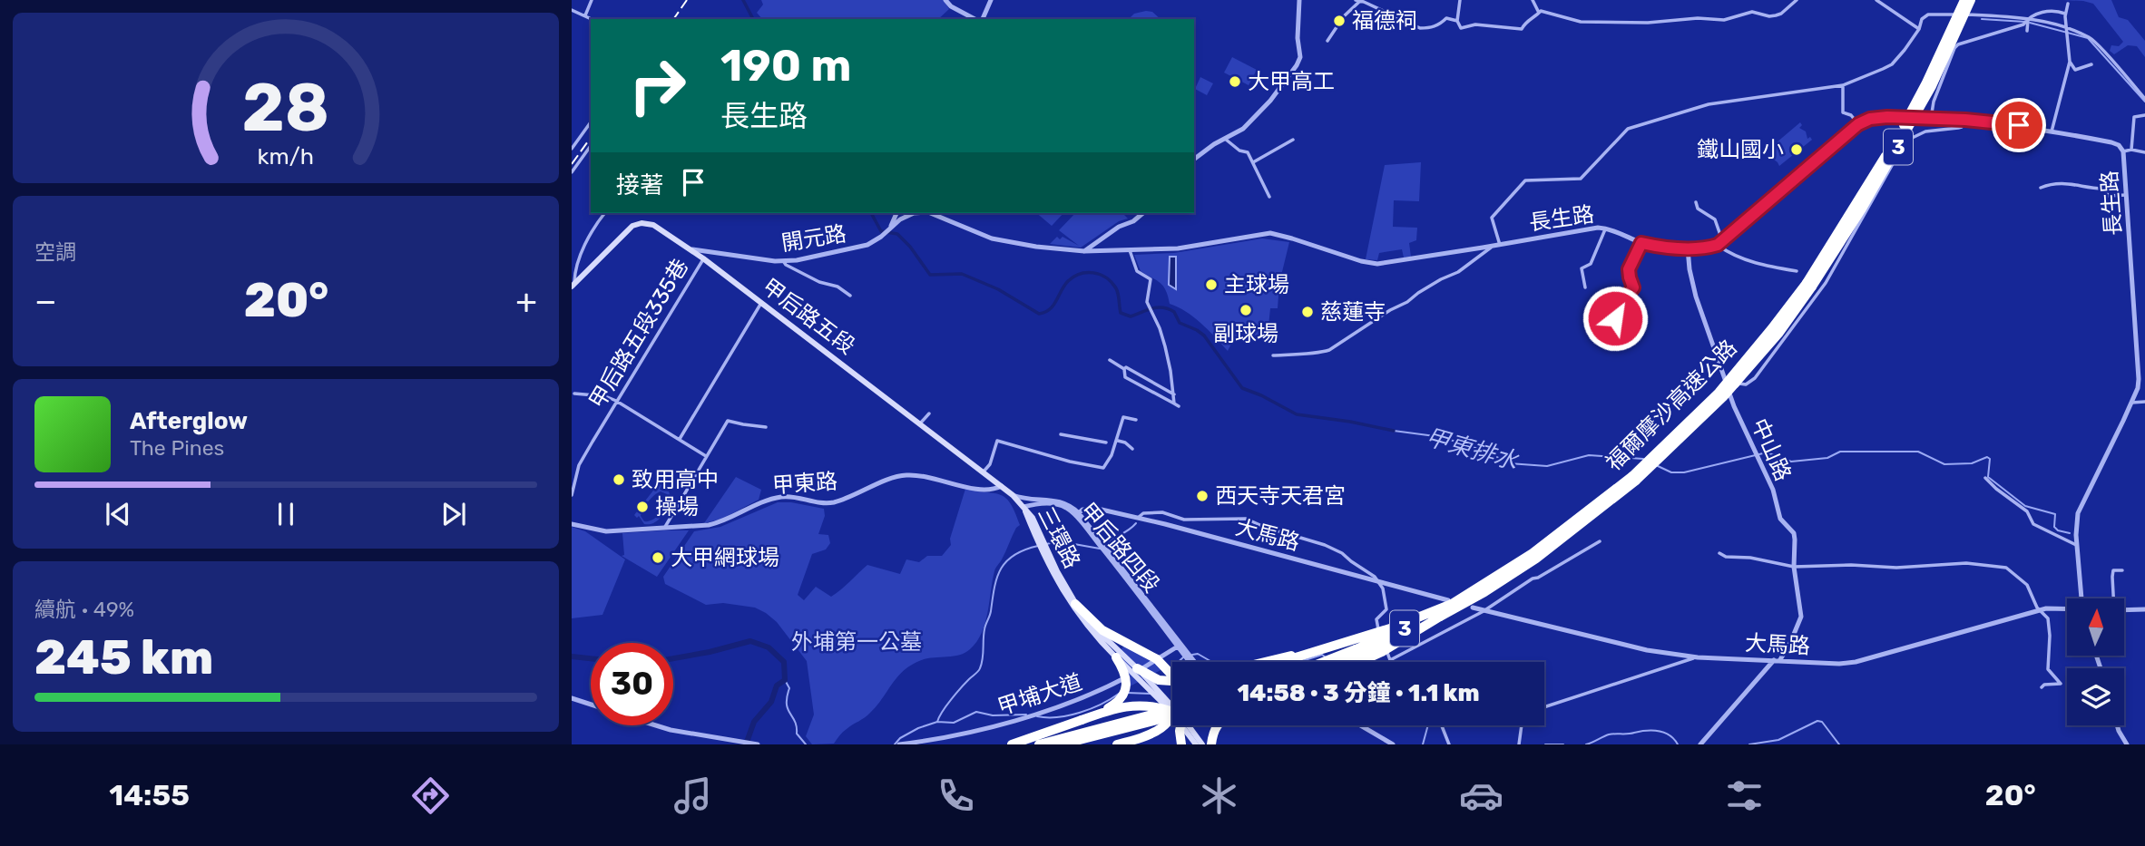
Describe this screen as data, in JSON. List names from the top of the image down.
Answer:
{
  "streets": {
    "highway": ["3", "福爾摩沙高速公路"],
    "main road": ["甲后路五段", "三環路"],
    "street": [
      "長生路",
      "開元路",
      "甲后路五段335巷",
      "中山路",
      "甲東路",
      "大馬路",
      "甲后路四段",
      "甲埔大道"
    ]
  },
  "crossings": [
    ["長生路", "中山路"],
    ["開元路", "甲后路五段"],
    ["甲后路五段", "甲后路五段335巷"],
    ["甲后路五段", "甲東路"],
    ["甲后路五段", "三環路"],
    ["甲后路五段", "甲后路四段"],
    ["福爾摩沙高速公路", "大馬路"],
    ["中山路", "大馬路"],
    ["大馬路", "甲后路四段"],
    ["三環路", "甲后路四段"],
    ["甲后路四段", "甲埔大道"]
  ],
  "water": ["甲東排水"],
  "parks": ["外埔第一公墓"],
  "places": [
    "福德祠",
    "大甲高工",
    "鐵山國小",
    "主球場",
    "副球場",
    "慈蓮寺",
    "致用高中",
    "西天寺天君宮",
    "操場",
    "大甲網球場"
  ],
  "north": "top",
  "page": {
    "turn": ["190 m", "長生路"],
    "then": "接著",
    "tile": [
      "空調",
      ["續航 · 49%", "245 km"]
    ],
    "heat": ["−", "20°", "+"],
    "song": ["Afterglow", "The Pines"],
    "limit": "30",
    "trip": "14:58 · 3 分鐘 · 1.1 km",
    "tabs": ["14:55", "20°"],
    "gauge": ["28", "km/h"]
  }
}
